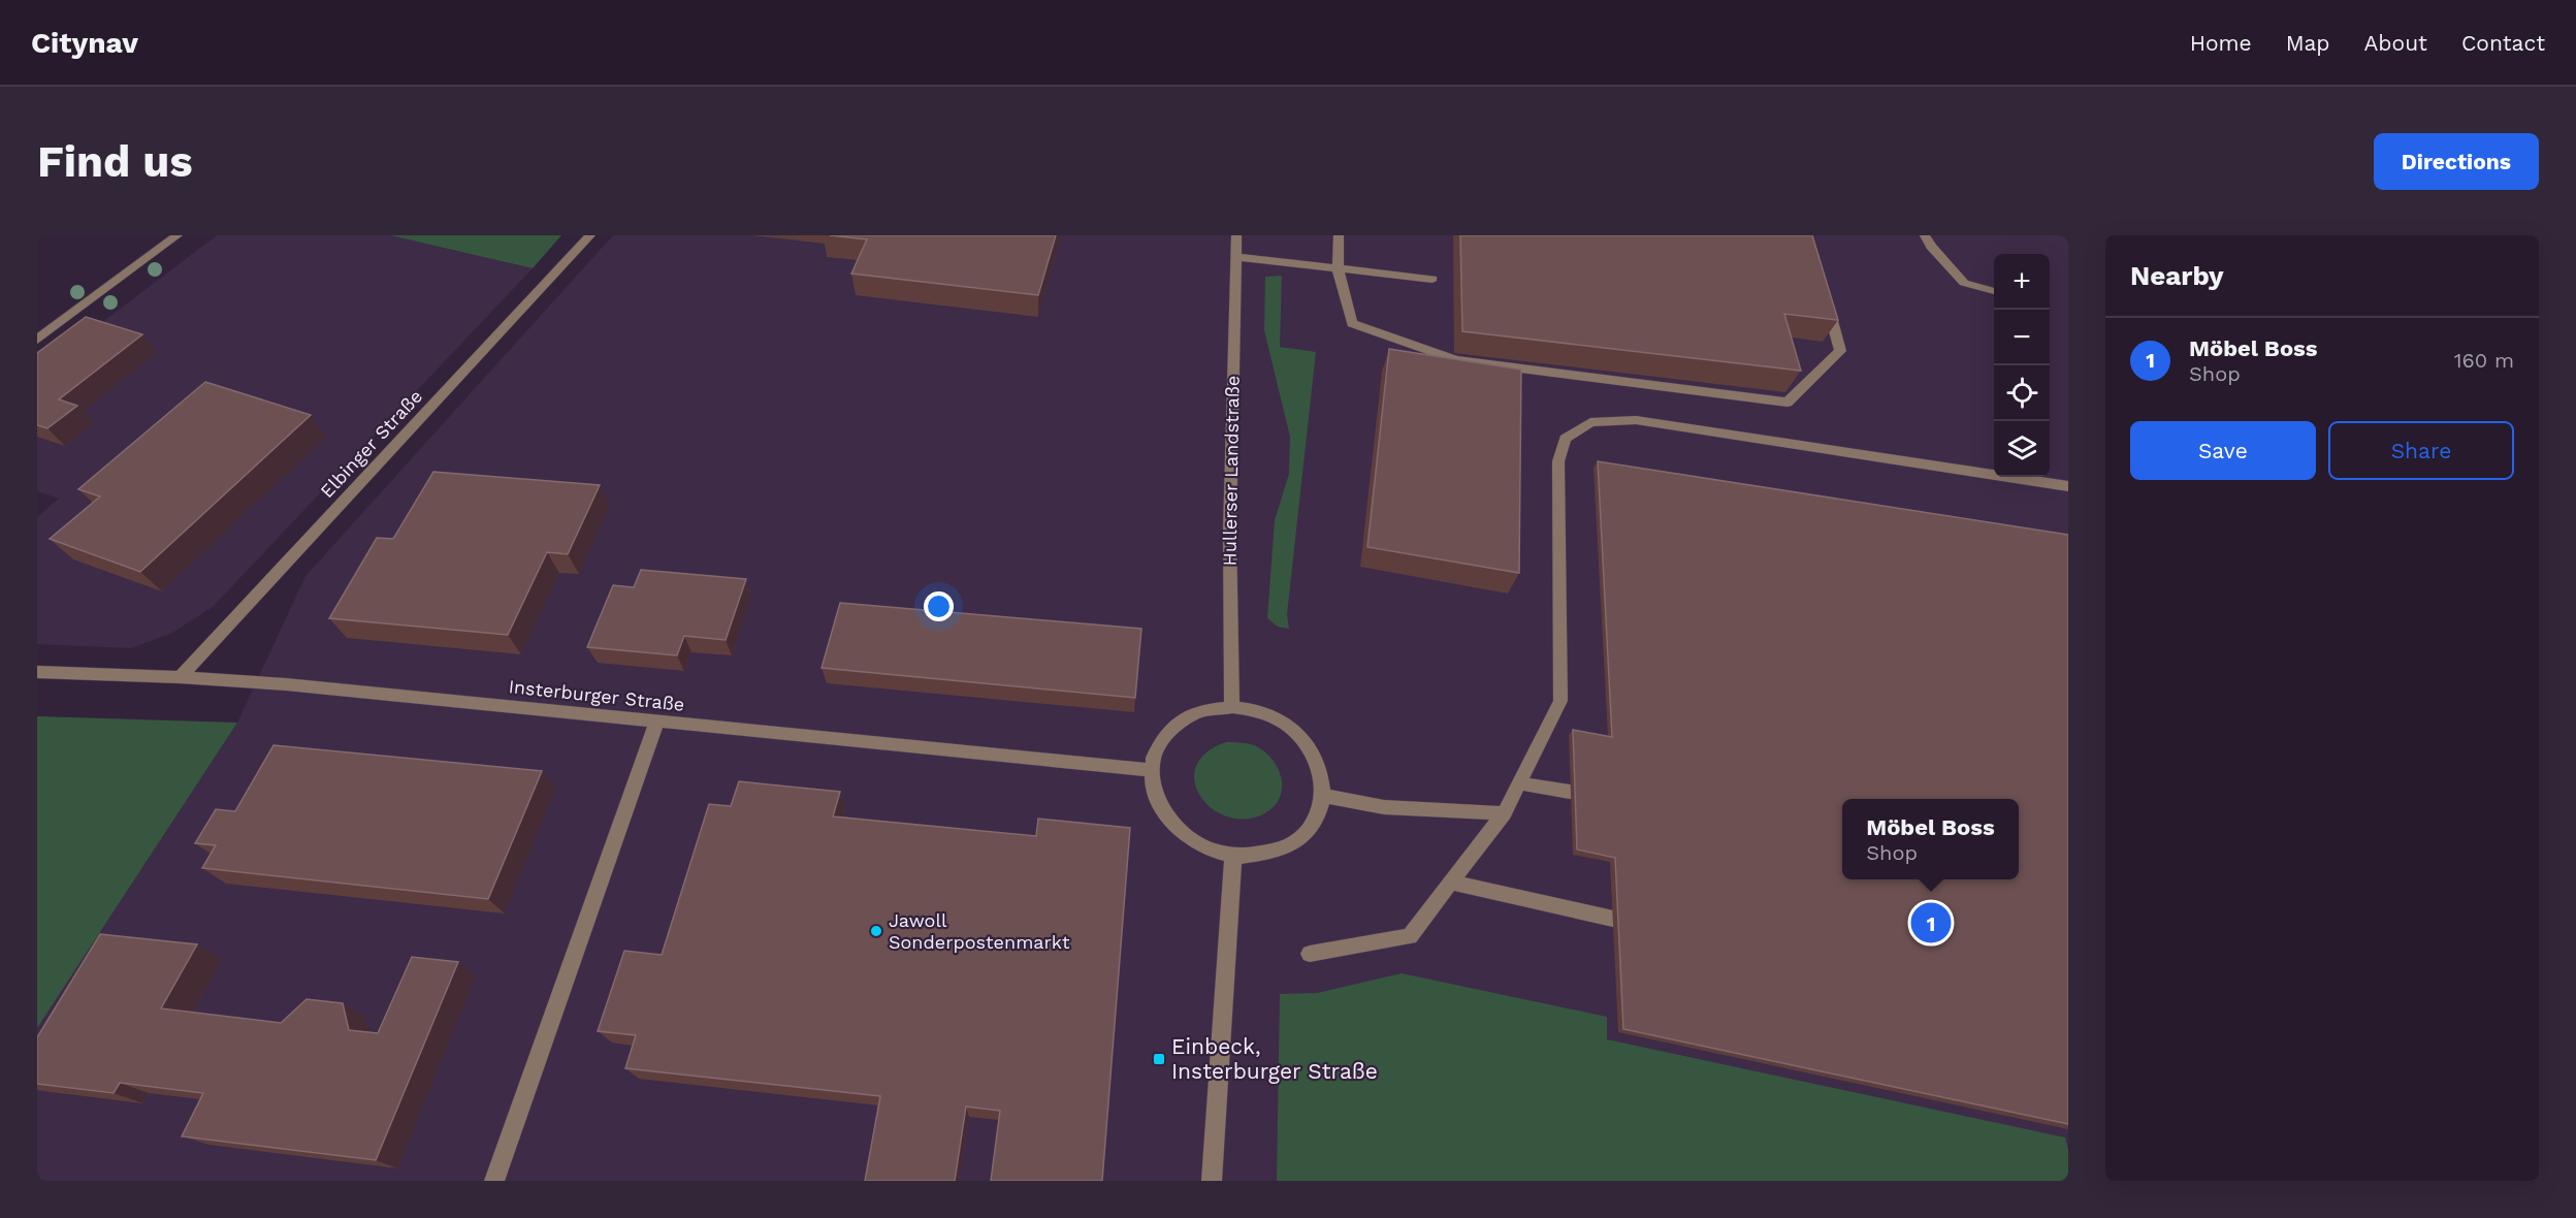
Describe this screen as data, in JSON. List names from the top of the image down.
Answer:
{
  "streets": {
    "street": ["Elbinger Straße", "Hullerser Landstraße", "Insterburger Straße"]
  },
  "crossings": [
    ["Elbinger Straße", "Insterburger Straße"],
    ["Hullerser Landstraße", "Insterburger Straße"]
  ],
  "places": {
    "other": ["Jawoll Sonderpostenmarkt"],
    "transit": ["Einbeck, Insterburger Straße"]
  },
  "page": {
    "header": "Citynav",
    "nav": [
      "Home",
      "Map",
      "About",
      "Contact"
    ],
    "buttons": [
      "Directions",
      ["Save", "Share"]
    ],
    "title": "Find us",
    "heading": "Nearby",
    "map_buttons": ["+", "−"],
    "list": [
      {
        "mark": "1",
        "name": "Möbel Boss",
        "note": "Shop",
        "value": "160 m"
      }
    ],
    "popup": ["Möbel Boss", "Shop"],
    "pins": "1"
  }
}
